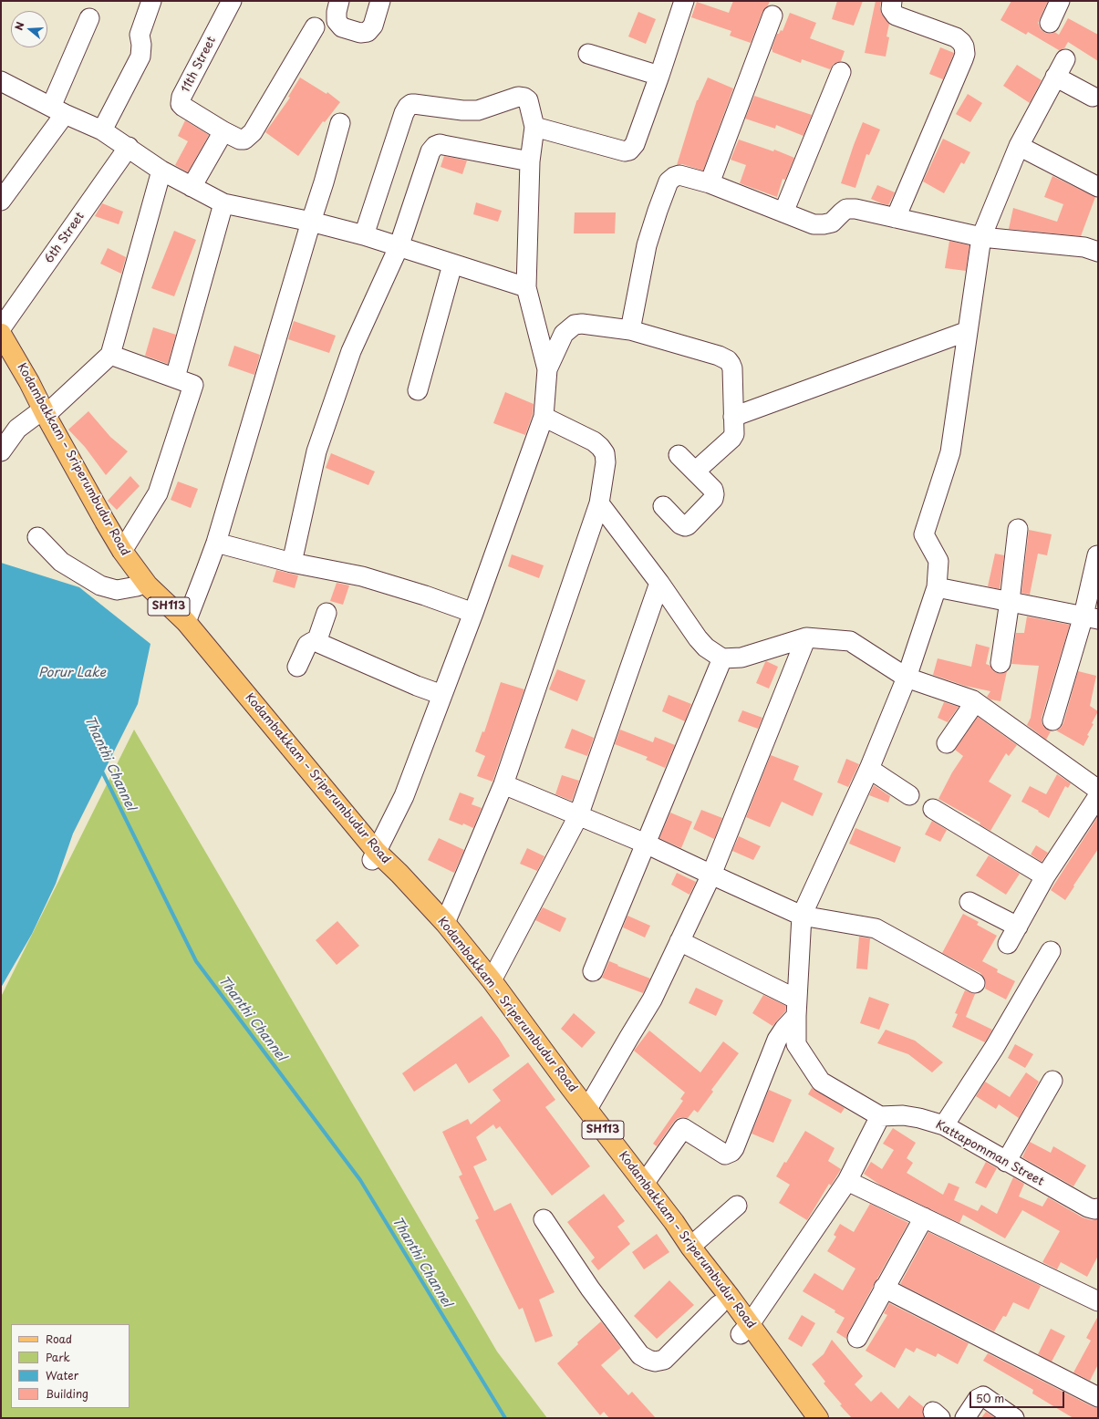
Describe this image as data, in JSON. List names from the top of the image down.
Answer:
{
  "streets": {
    "main road": ["Kodambakkam – Sriperumbudur Road", "SH113"],
    "street": ["11th Street", "6th Street", "Kattapomman Street"]
  },
  "water": ["Porur Lake", "Thanthi Channel"],
  "legend": [
    "Road",
    "Park",
    "Water",
    "Building"
  ],
  "scale_bar": "50 m",
  "north": "left"
}
